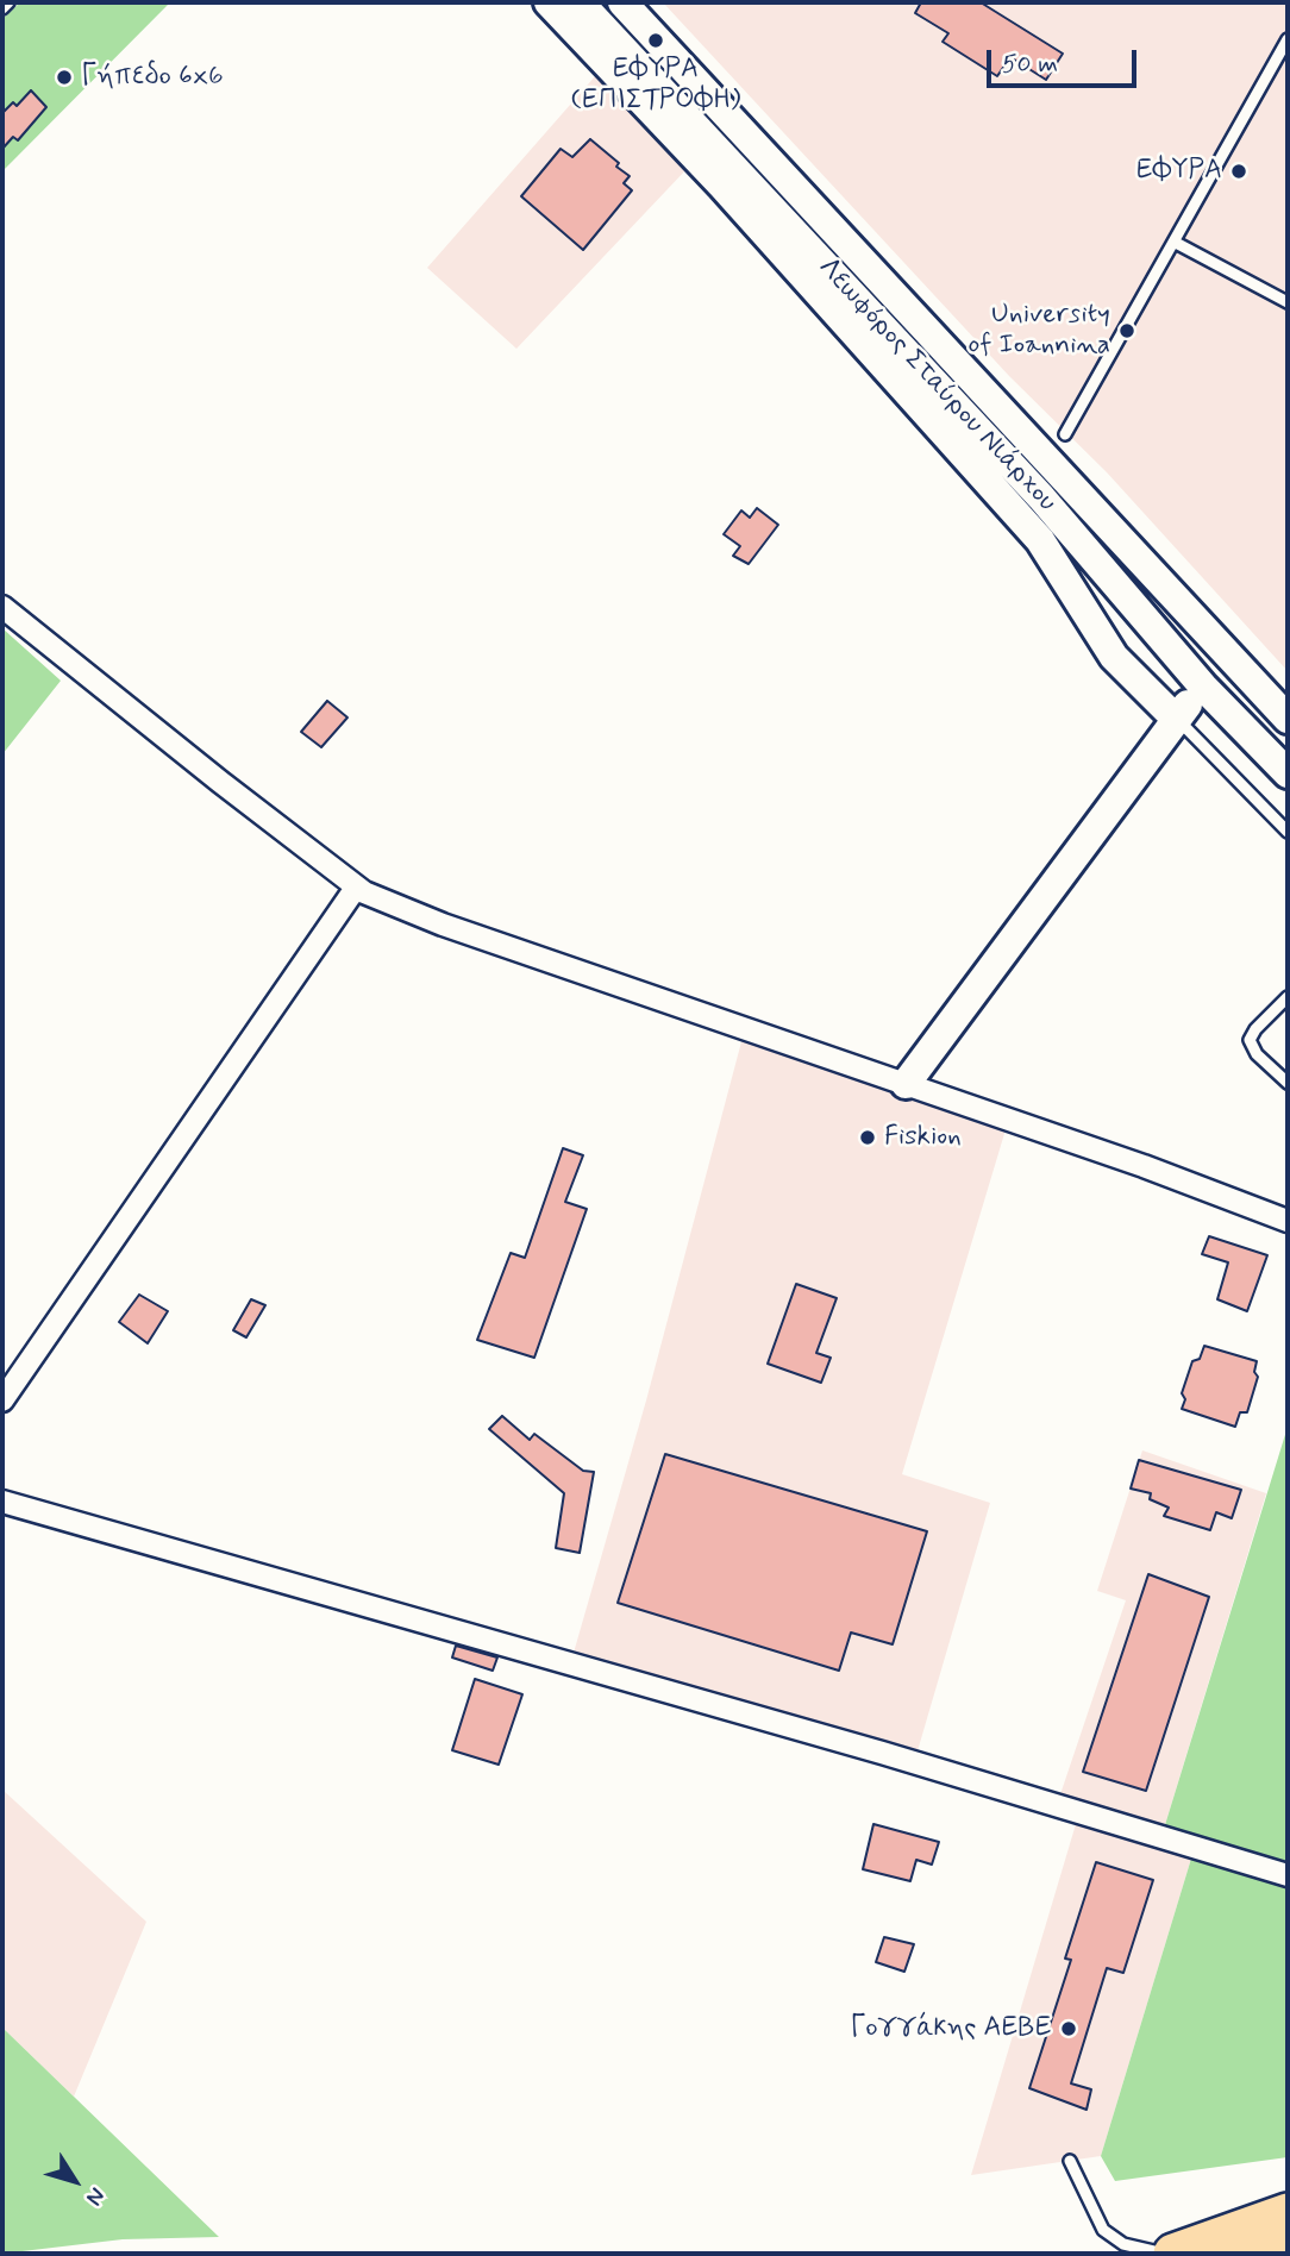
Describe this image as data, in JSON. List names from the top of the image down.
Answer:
{
  "streets": {
    "main road": ["Λεωφόρος Σταύρου Νιάρχου"]
  },
  "places": [
    "ΕΦΥΡΑ (ΕΠΙΣΤΡΟΦΗ)",
    "Γήπεδο 6x6",
    "ΕΦΥΡΑ",
    "University of Ioannina",
    "Fiskion",
    "Γογγάκης ΑΕΒΕ"
  ],
  "scale_bar": "50 m",
  "north": "bottom right"
}
